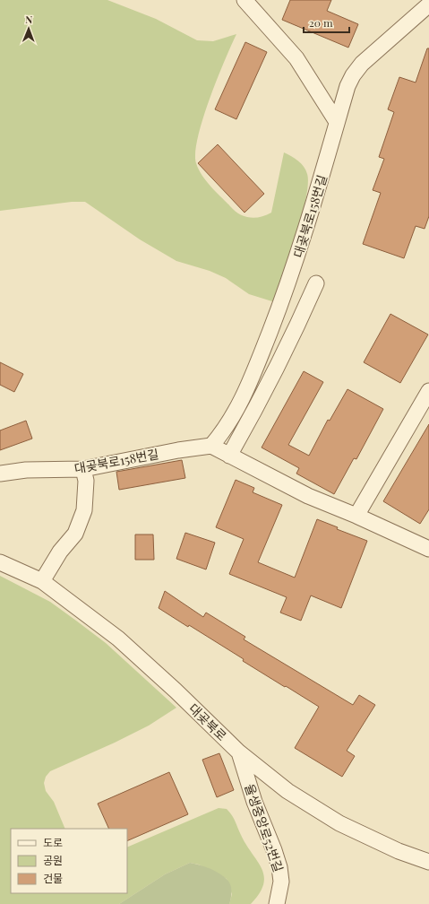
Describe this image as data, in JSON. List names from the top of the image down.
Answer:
{
  "streets": {
    "street": ["대곶북로158번길", "대곶북로", "율생중앙로52번길"]
  },
  "crossings": [
    ["대곶북로", "율생중앙로52번길"]
  ],
  "legend": ["도로", "공원", "건물"],
  "scale_bar": "20 m",
  "north": "top"
}
